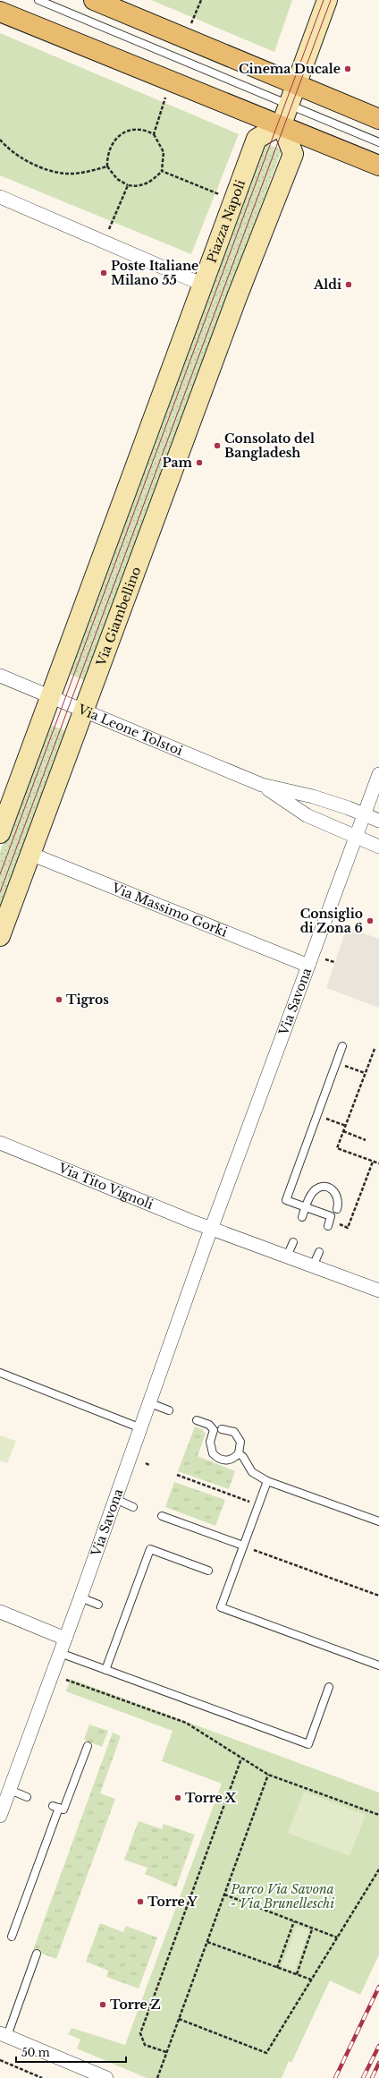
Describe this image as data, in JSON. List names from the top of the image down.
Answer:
{
  "streets": {
    "street": [
      "Piazza Napoli",
      "Via Giambellino",
      "Via Leone Tolstoi",
      "Via Massimo Gorki",
      "Via Savona",
      "Via Tito Vignoli"
    ]
  },
  "crossings": [
    ["Piazza Napoli", "Via Giambellino"],
    ["Via Giambellino", "Via Leone Tolstoi"],
    ["Via Giambellino", "Via Massimo Gorki"],
    ["Via Leone Tolstoi", "Via Savona"],
    ["Via Massimo Gorki", "Via Savona"],
    ["Via Savona", "Via Tito Vignoli"]
  ],
  "parks": ["Parco Via Savona - Via Brunelleschi"],
  "places": [
    "Cinema Ducale",
    "Poste Italiane Milano 55",
    "Aldi",
    "Consolato del Bangladesh",
    "Pam",
    "Consiglio di Zona 6",
    "Tigros",
    "Torre X",
    "Torre Y",
    "Torre Z"
  ],
  "scale_bar": "50 m"
}
